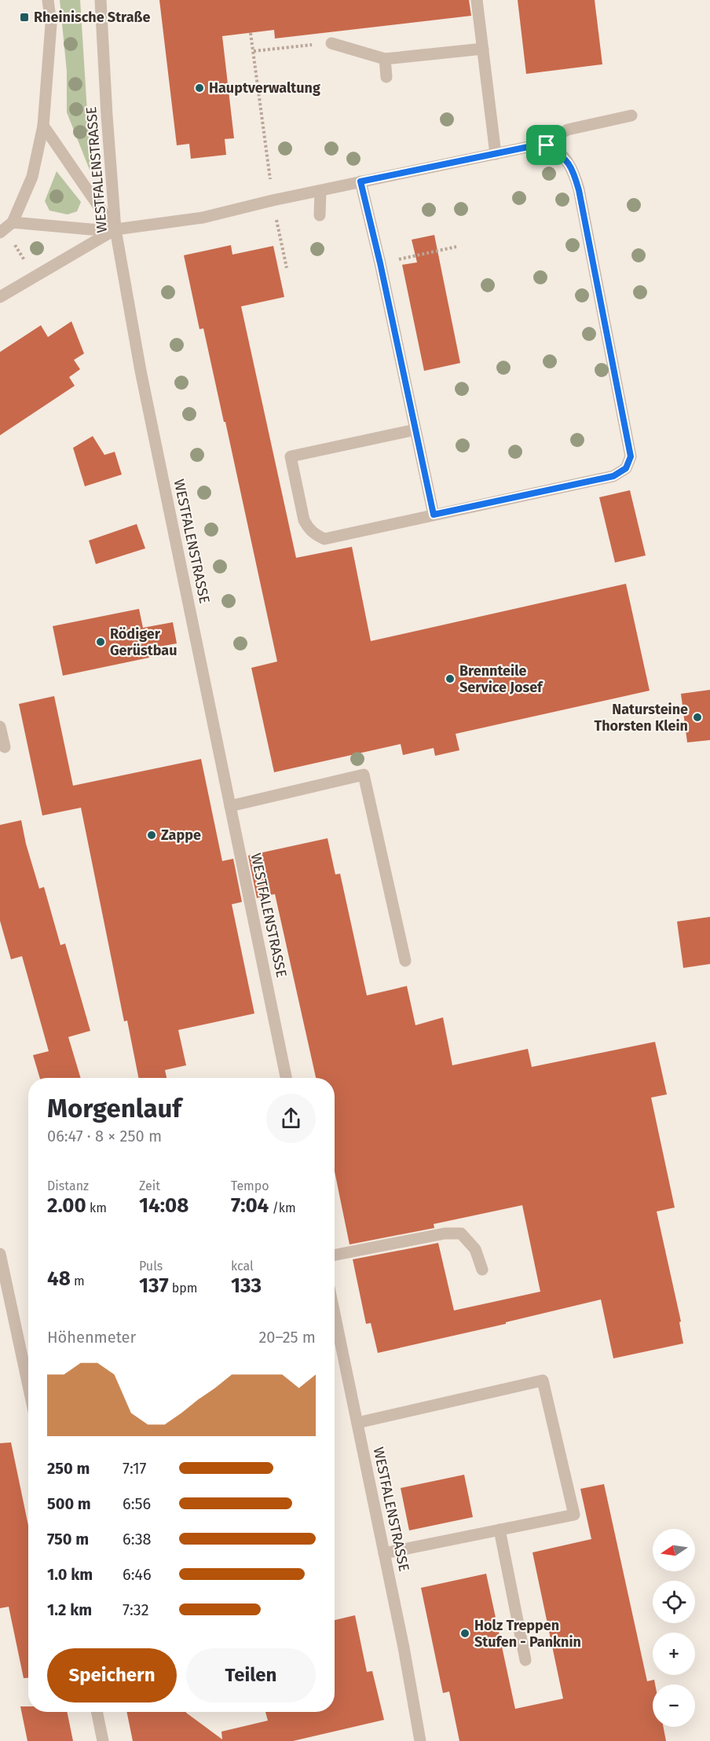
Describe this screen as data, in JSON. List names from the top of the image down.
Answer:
{
  "streets": {
    "street": ["WESTFALENSTRASSE"]
  },
  "places": {
    "transit": ["Rheinische Straße"],
    "other": [
      "Hauptverwaltung",
      "Rödiger Gerüstbau",
      "Brennteile Service Josef",
      "Natursteine Thorsten Klein",
      "Zappe",
      "Holz Treppen Stufen - Panknin"
    ]
  },
  "north": "left",
  "page": {
    "heading": ["Morgenlauf", "06:47 · 8 × 250 m"],
    "stats": [
      ["Distanz", "2.00 km"],
      ["Zeit", "14:08"],
      ["Tempo", "7:04 /km"],
      ["48 m"],
      ["Puls", "137 bpm"],
      ["kcal", "133"]
    ],
    "chart": ["Höhenmeter", "20–25 m"],
    "list": [
      {
        "name": "250 m",
        "note": "7:17"
      },
      {
        "name": "500 m",
        "note": "6:56"
      },
      {
        "name": "750 m",
        "note": "6:38"
      },
      {
        "name": "1.0 km",
        "note": "6:46"
      },
      {
        "name": "1.2 km",
        "note": "7:32"
      }
    ],
    "map_buttons": ["+", "−"],
    "buttons": ["Speichern", "Teilen"]
  }
}
